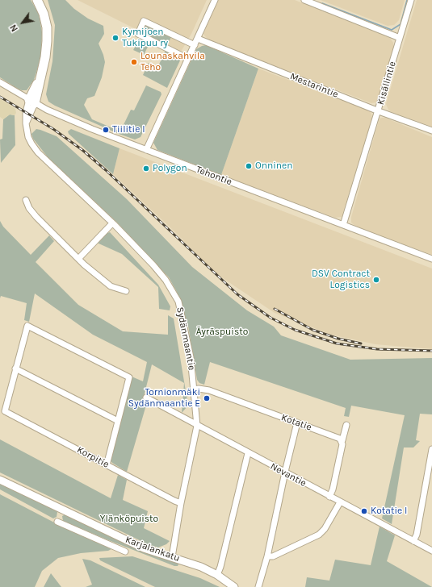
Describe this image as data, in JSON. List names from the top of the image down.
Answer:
{
  "streets": {
    "main road": ["Karjalankatu"],
    "street": [
      "Kisällintie",
      "Mestarintie",
      "Tehontie",
      "Sydänmaantie",
      "Kotatie",
      "Korpitie",
      "Nevantie"
    ]
  },
  "crossings": [
    ["Kisällintie", "Mestarintie"],
    ["Kisällintie", "Tehontie"],
    ["Tehontie", "Sydänmaantie"],
    ["Sydänmaantie", "Kotatie"],
    ["Sydänmaantie", "Korpitie"],
    ["Sydänmaantie", "Nevantie"],
    ["Sydänmaantie", "Karjalankatu"]
  ],
  "parks": ["Äyräspuisto", "Ylänköpuisto"],
  "places": [
    "Kymijoen Tukipuu ry",
    "Lounaskahvila Teho",
    "Tiilitie I",
    "Onninen",
    "Polygon",
    "DSV Contract Logistics",
    "Tornionmäki Sydänmaantie E",
    "Kotatie I"
  ],
  "north": "bottom left"
}
